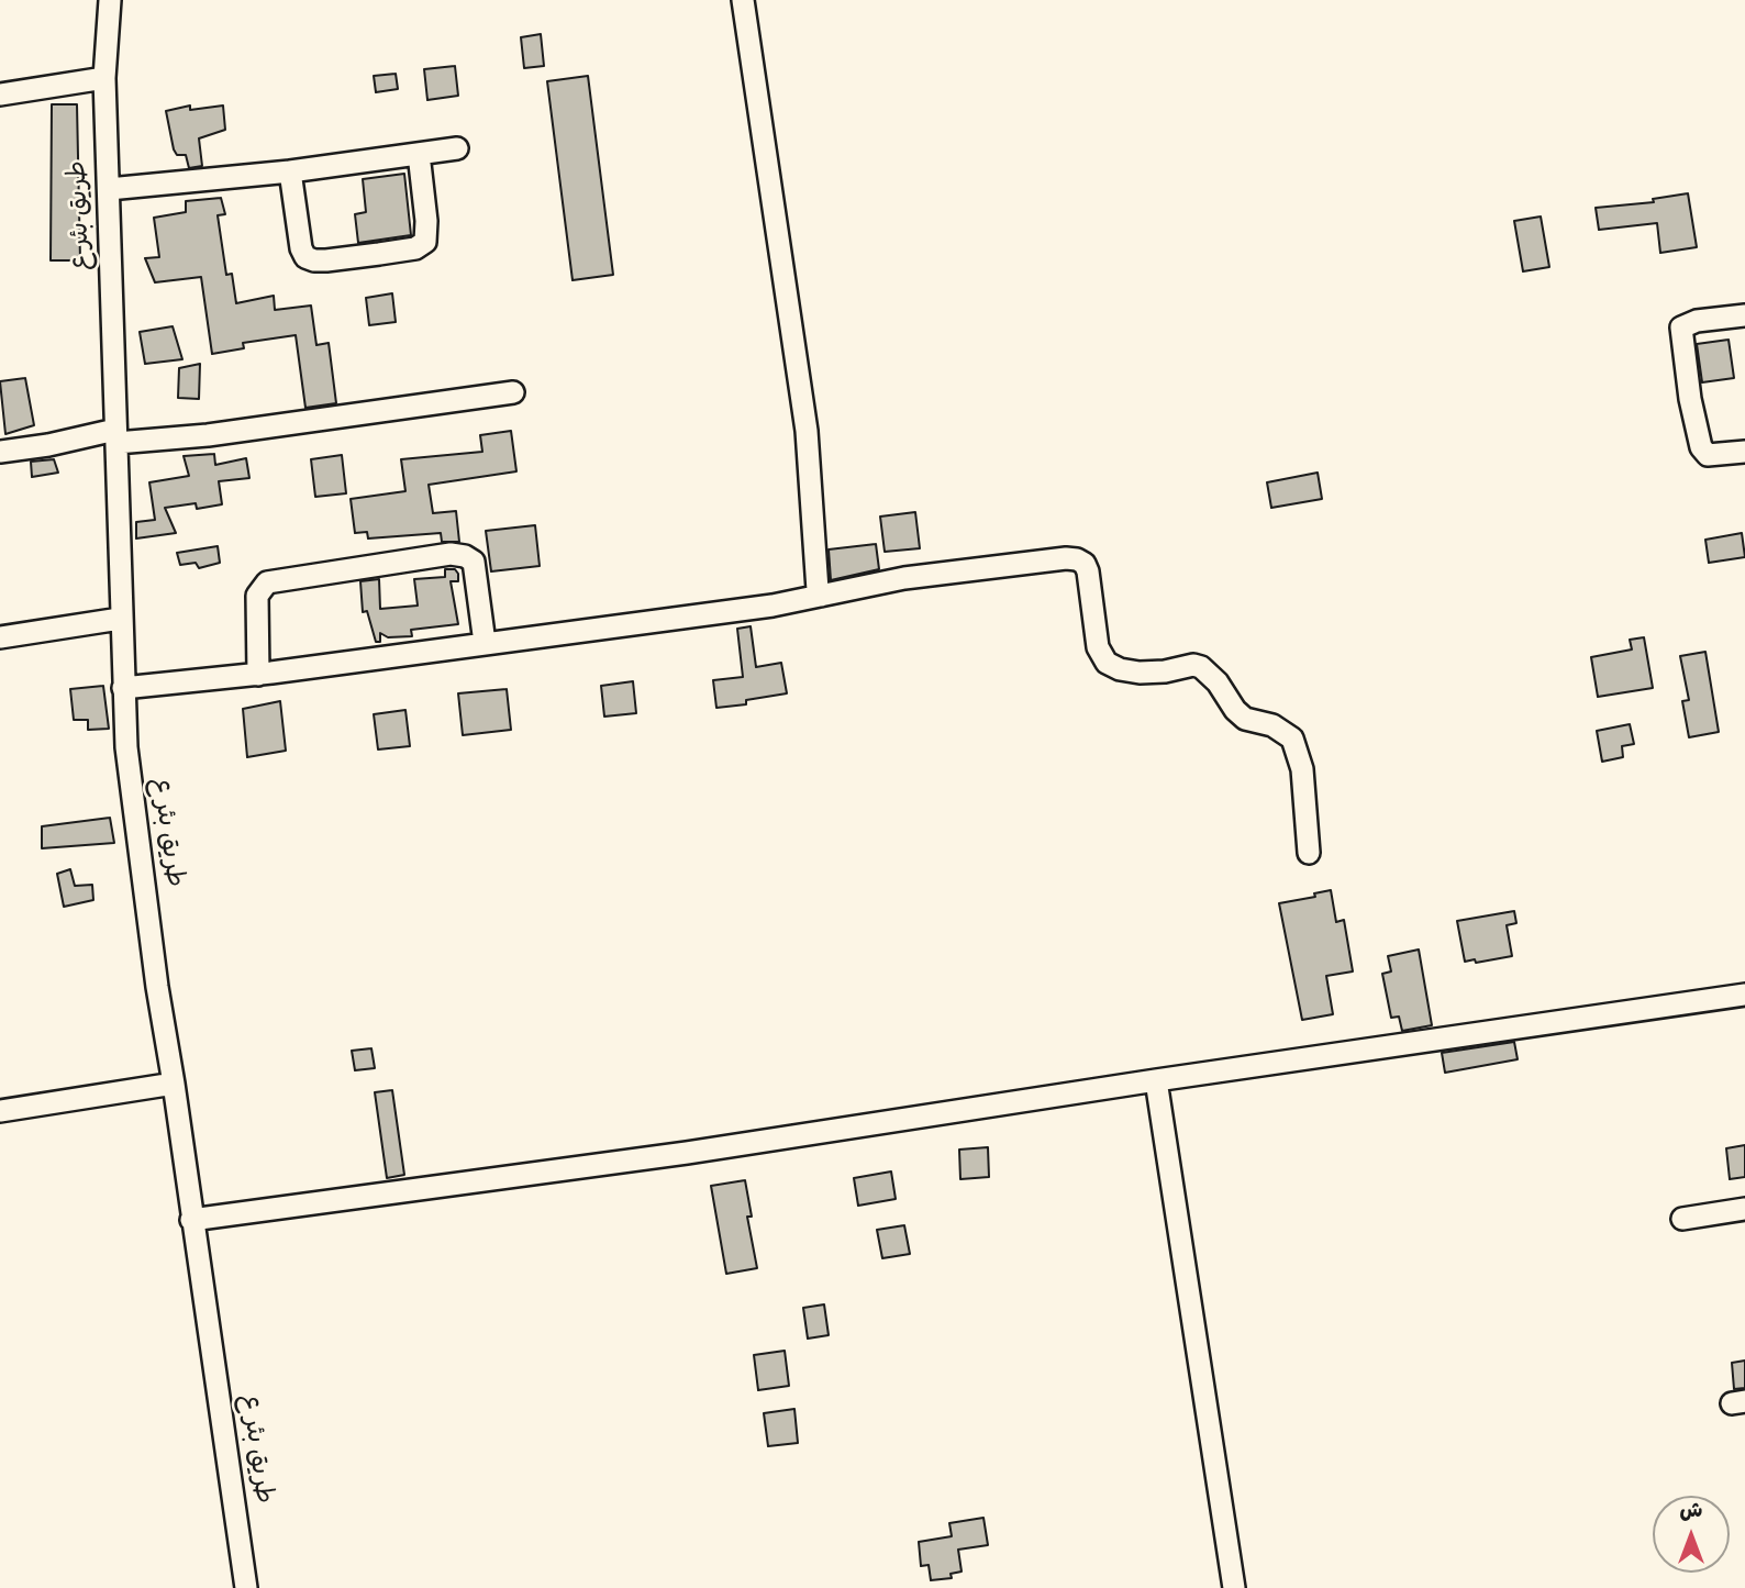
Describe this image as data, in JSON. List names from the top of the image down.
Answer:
{
  "streets": {
    "street": ["طريق بئر ع"]
  },
  "north": "top"
}
